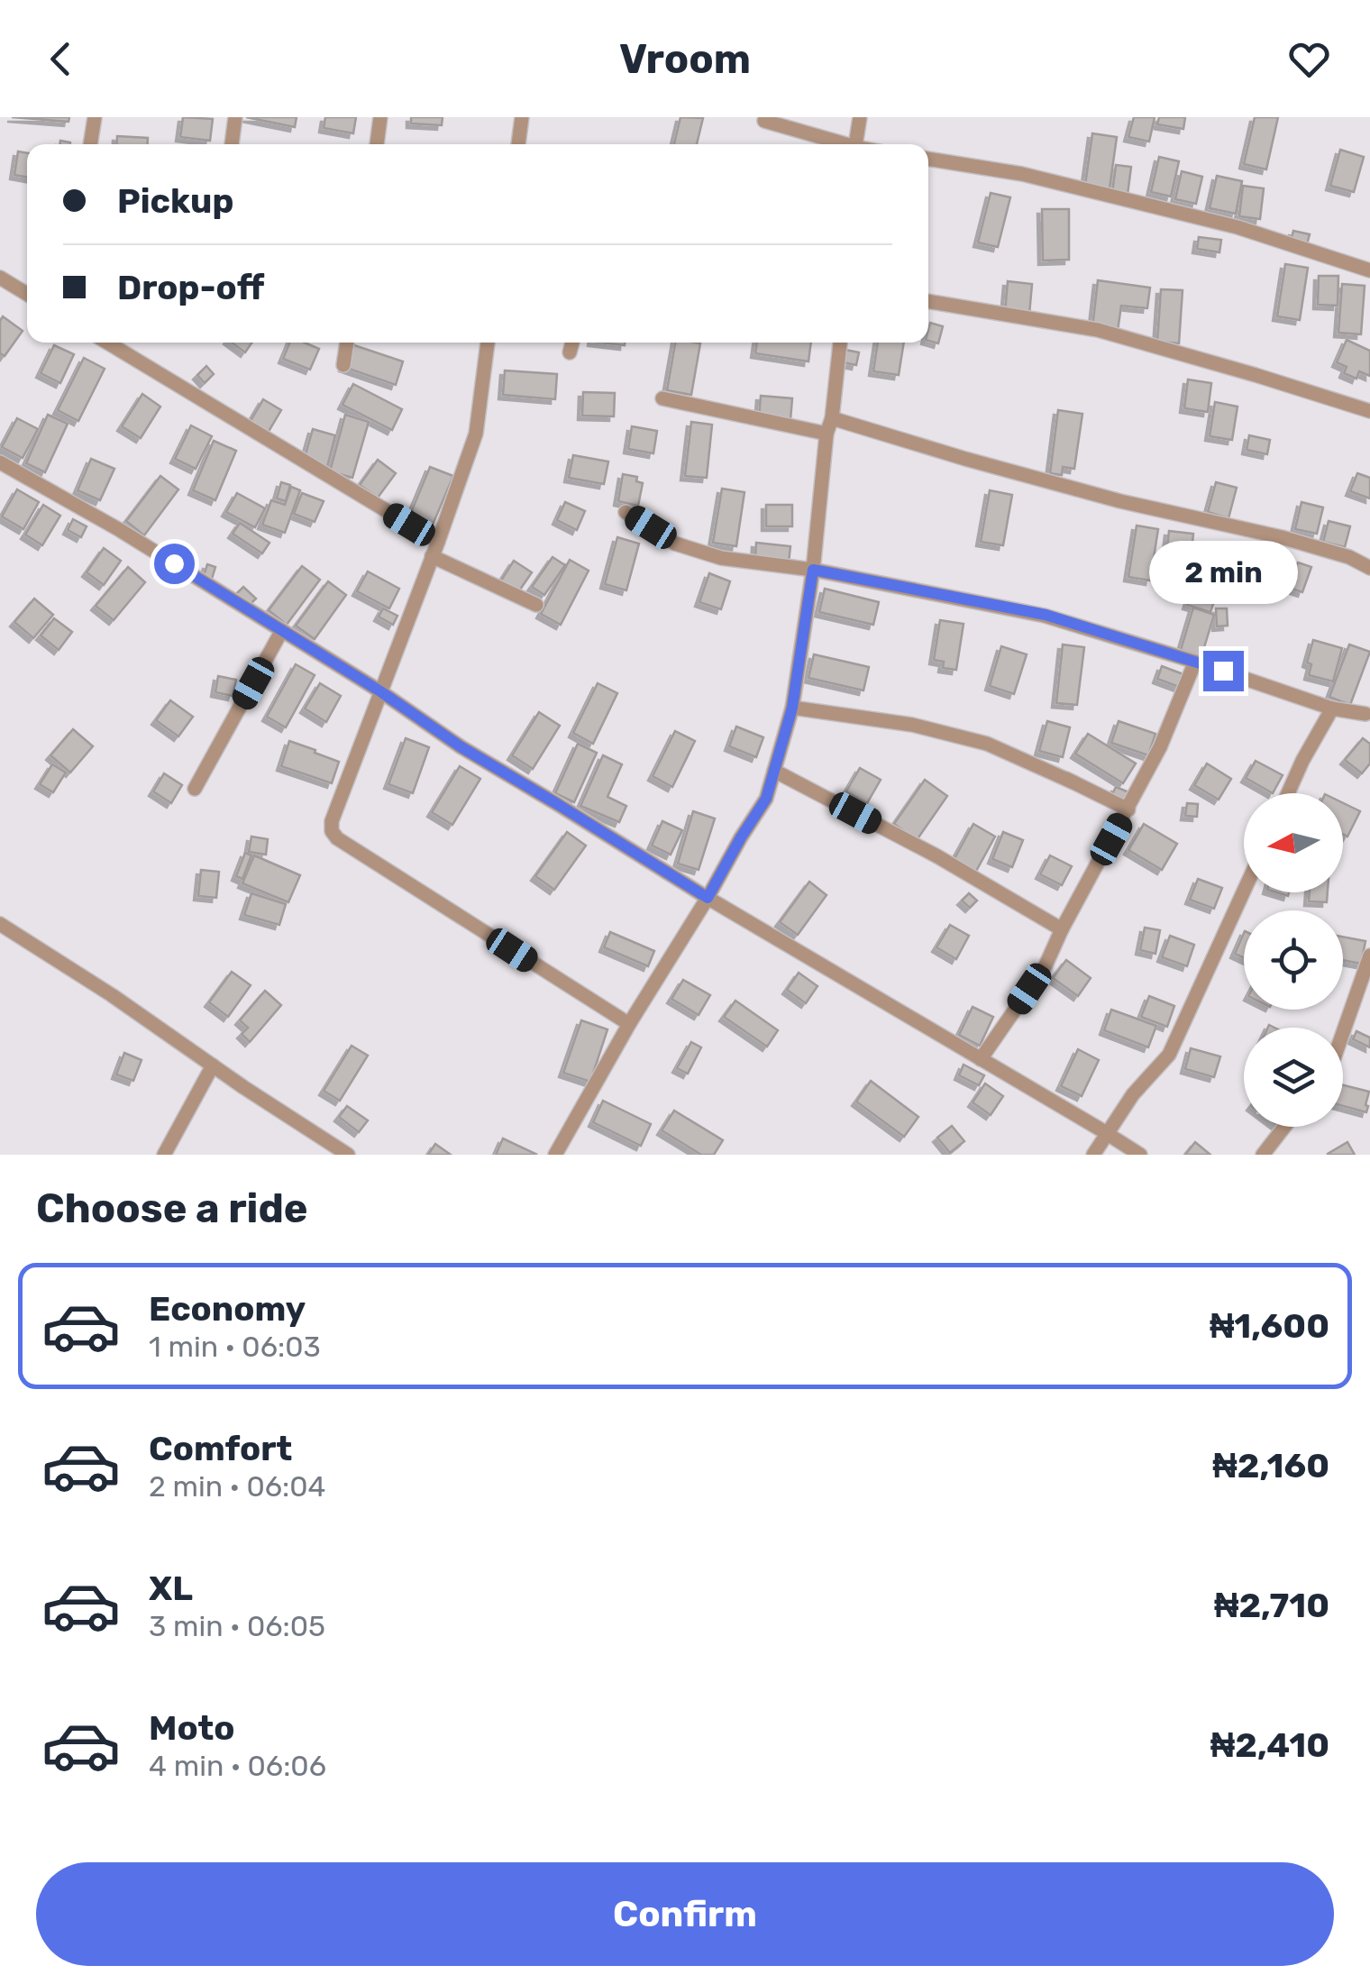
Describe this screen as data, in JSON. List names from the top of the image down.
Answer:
{
  "north": "left",
  "page": {
    "header": "Vroom",
    "banner": ["Pickup", "Drop-off"],
    "bubble": "2 min",
    "heading": "Choose a ride",
    "list": [
      {
        "name": "Economy",
        "note": "1 min · 06:03",
        "value": "₦1,600"
      },
      {
        "name": "Comfort",
        "note": "2 min · 06:04",
        "value": "₦2,160"
      },
      {
        "name": "XL",
        "note": "3 min · 06:05",
        "value": "₦2,710"
      },
      {
        "name": "Moto",
        "note": "4 min · 06:06",
        "value": "₦2,410"
      }
    ],
    "buttons": "Confirm"
  }
}
